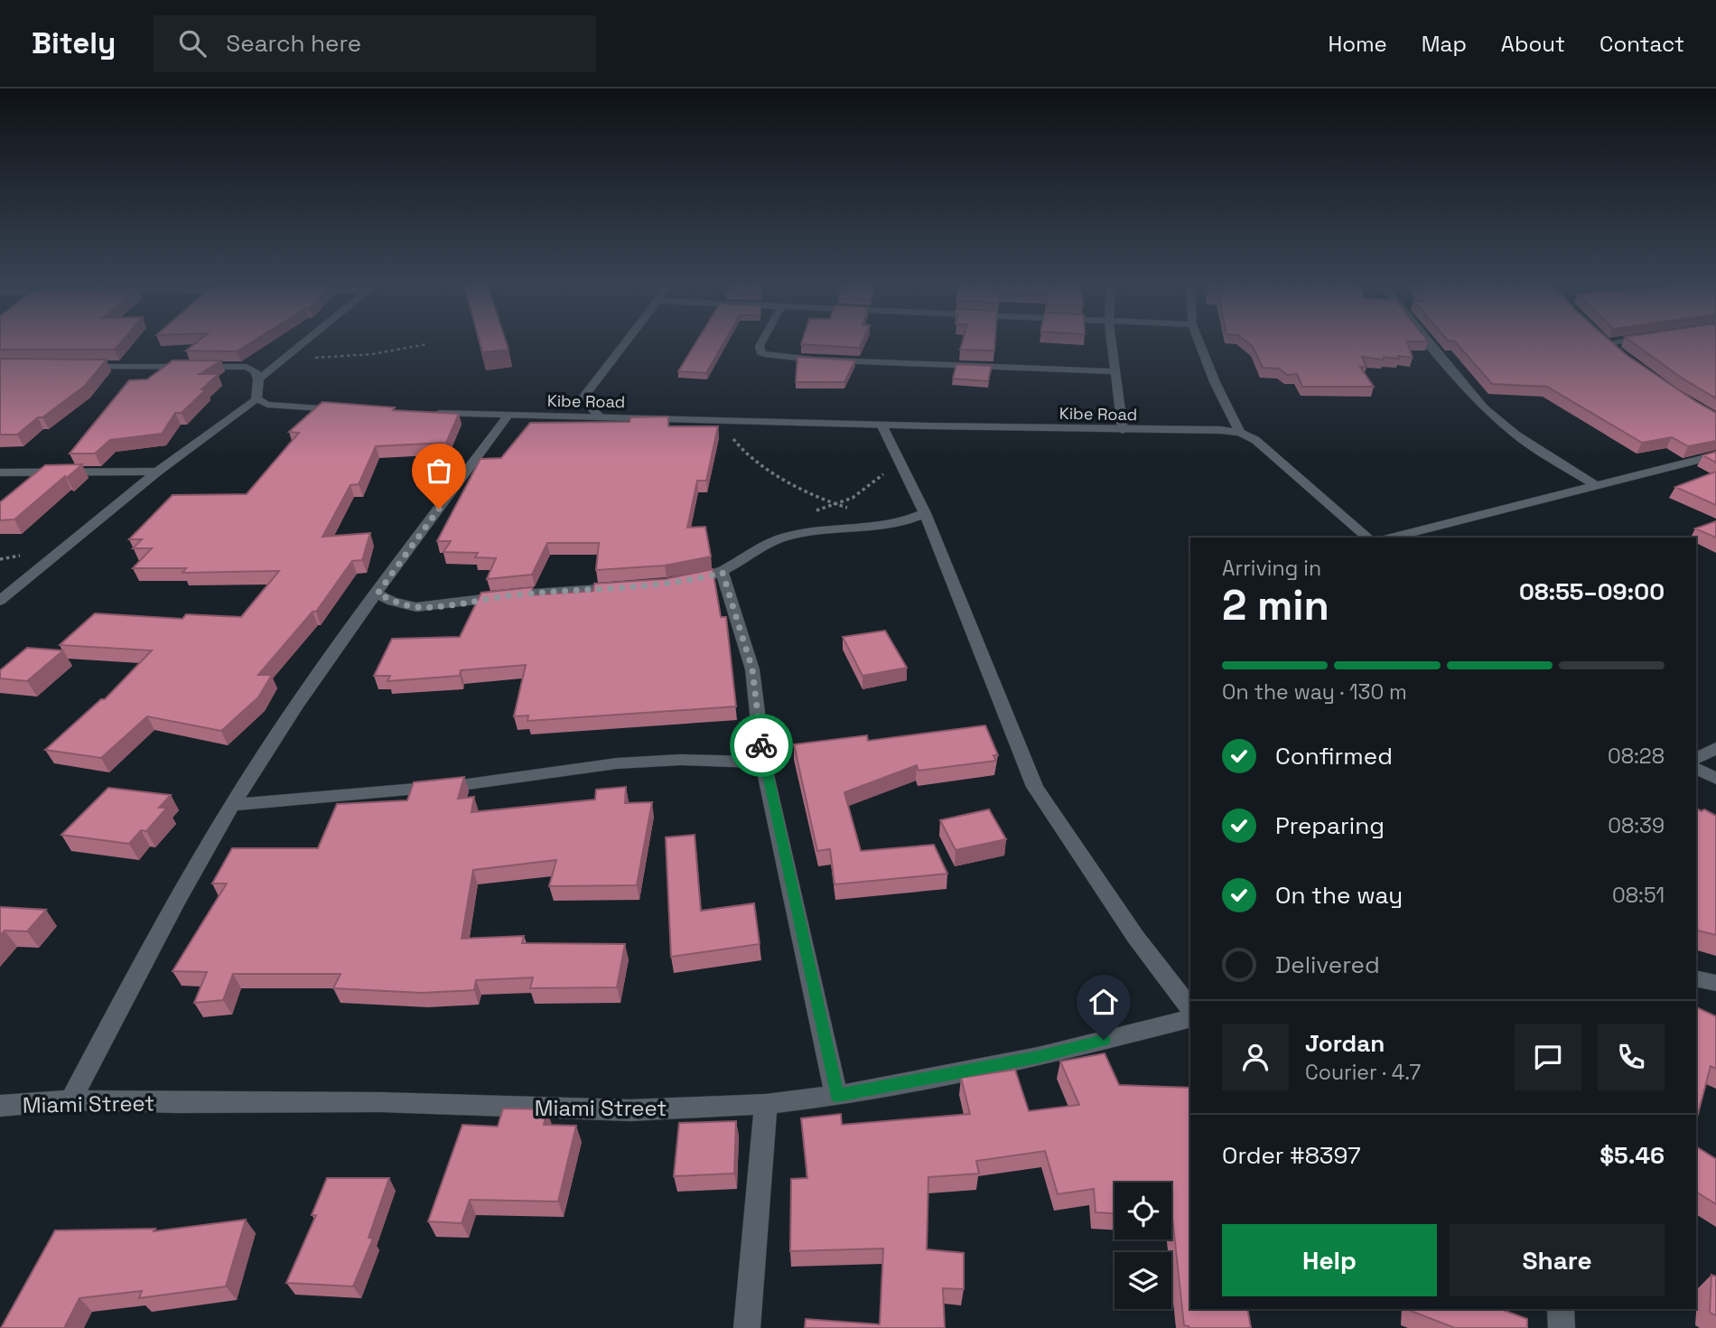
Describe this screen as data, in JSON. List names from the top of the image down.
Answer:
{
  "streets": {
    "street": ["Kibe Road", "Miami Street"]
  },
  "page": {
    "header": "Bitely",
    "search": "Search here",
    "nav": [
      "Home",
      "Map",
      "About",
      "Contact"
    ],
    "heading": ["2 min", "Arriving in", "08:55–09:00"],
    "panel": [
      "Jordan",
      "Courier · 4.7",
      "Order #8397",
      "$5.46"
    ],
    "bar": "On the way · 130 m",
    "list": [
      ["Confirmed", "08:28"],
      ["Preparing", "08:39"],
      ["On the way", "08:51"],
      "Delivered"
    ],
    "buttons": ["Help", "Share"]
  }
}
